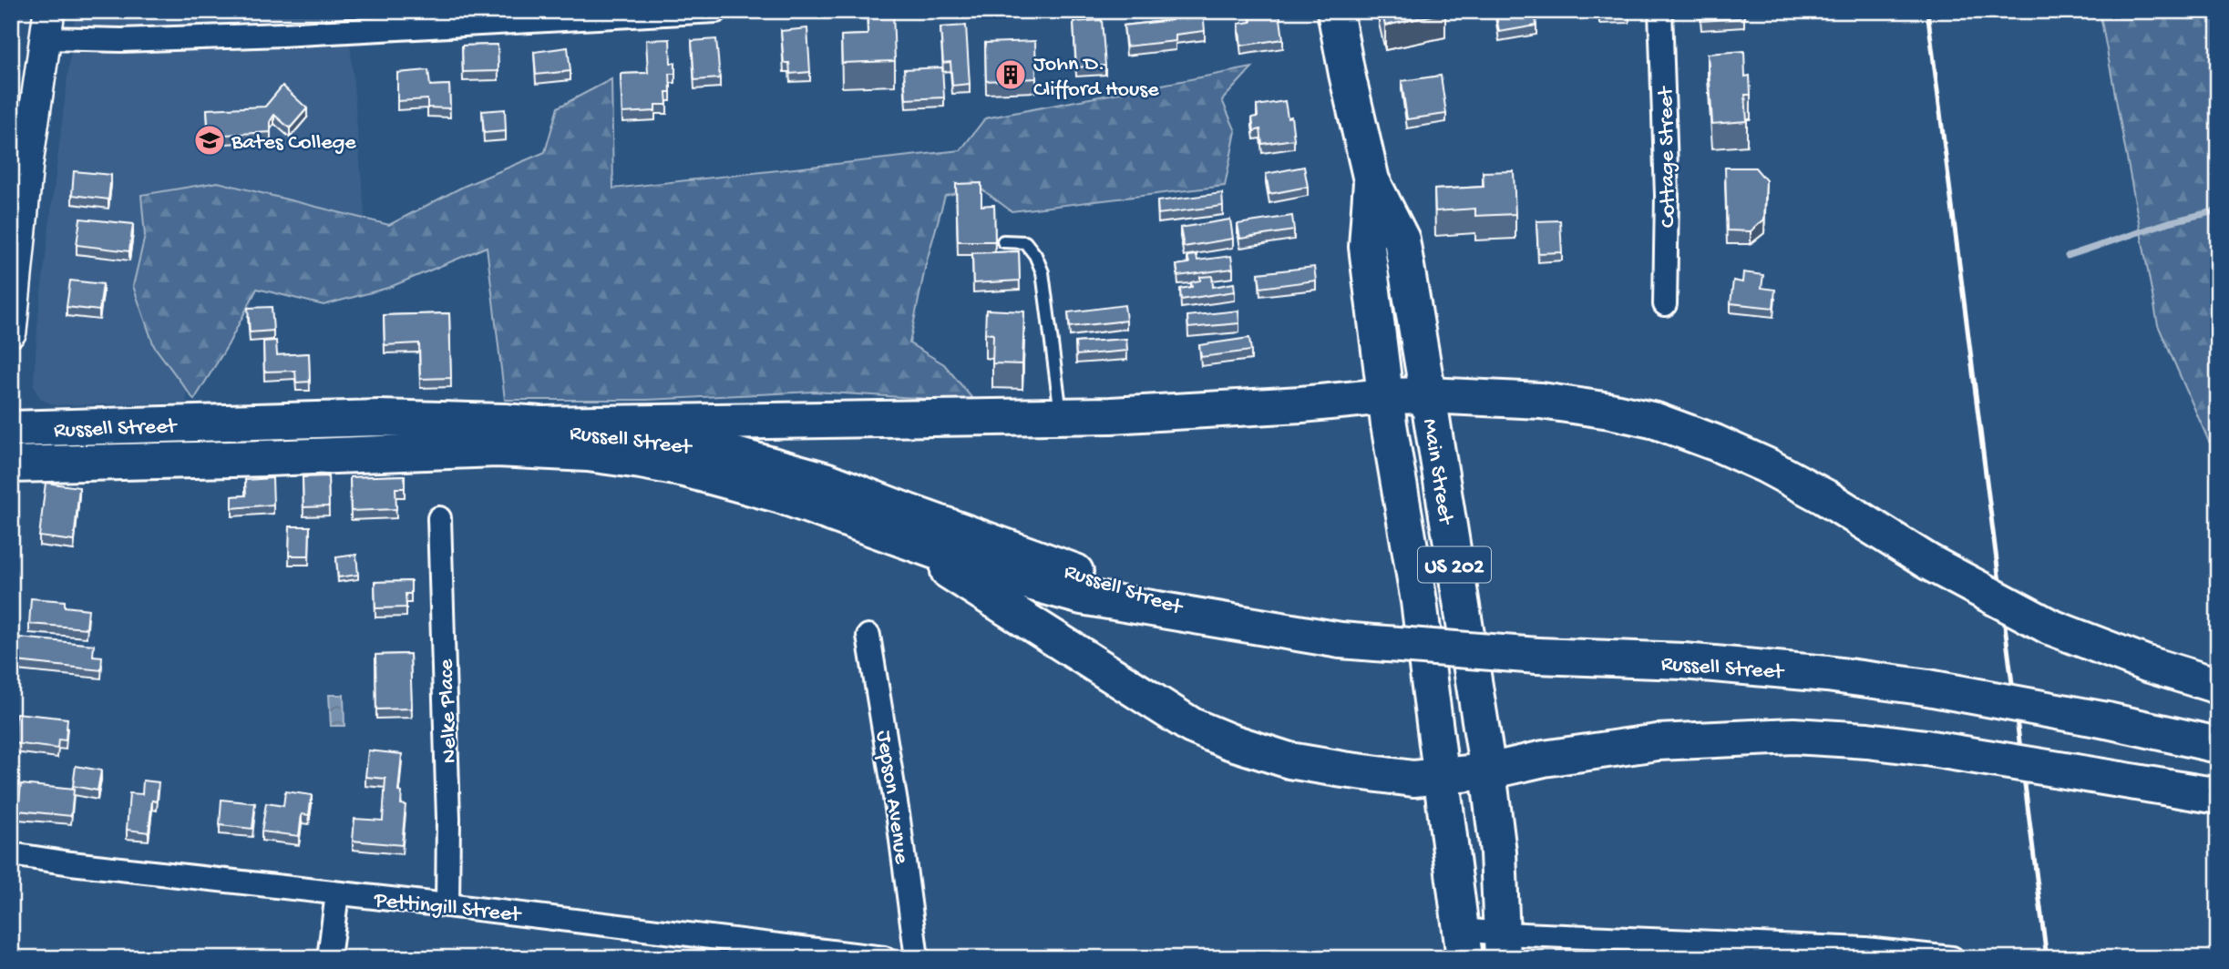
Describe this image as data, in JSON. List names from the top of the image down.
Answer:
{
  "streets": {
    "main road": ["Russell Street", "Main Street", "US 202"],
    "street": [
      "Cottage Street",
      "Nelke Place",
      "Jepson Avenue",
      "Pettingill Street"
    ]
  },
  "crossings": [
    ["Nelke Place", "Pettingill Street"]
  ],
  "places": {
    "building": ["John D. Clifford House"],
    "school or university": ["Bates College"]
  }
}
